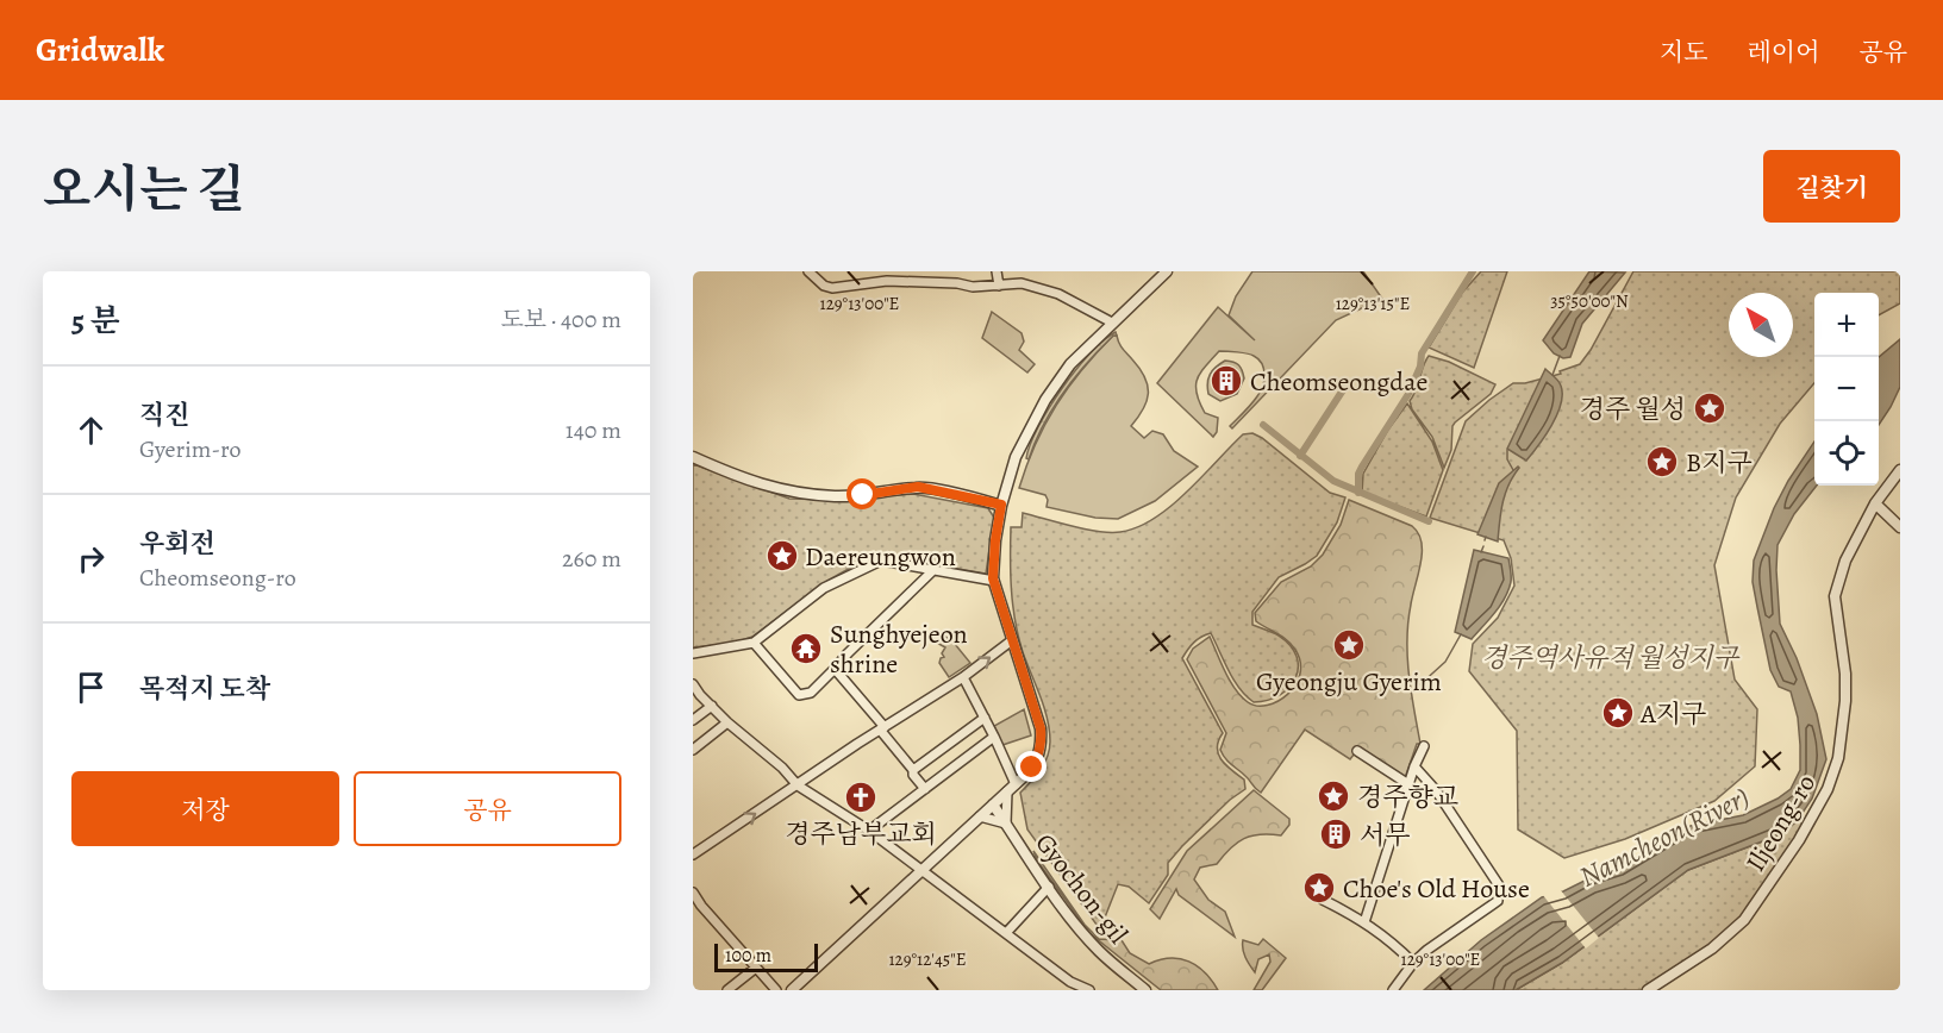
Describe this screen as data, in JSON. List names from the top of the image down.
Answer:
{
  "streets": {
    "street": ["Iljeong-ro", "Gyochon-gil"]
  },
  "water": ["Namcheon(River)"],
  "parks": ["경주역사유적 월성지구"],
  "places": {
    "building": ["Cheomseongdae", "서무"],
    "place": [
      "경주 월성",
      "B지구",
      "Daereungwon",
      "Gyeongju Gyerim",
      "A지구",
      "경주향교",
      "Choe's Old House"
    ],
    "temple": ["Sunghyejeon shrine"],
    "church": ["경주남부교회"]
  },
  "scale_bar": "100 m",
  "north": "top left",
  "page": {
    "header": "Gridwalk",
    "nav": ["지도", "레이어", "공유"],
    "title": "오시는 길",
    "buttons": [
      "길찾기",
      ["저장", "공유"]
    ],
    "heading": ["5 분", "도보 · 400 m"],
    "map_buttons": ["+", "−"],
    "list": [
      ["직진", "Gyerim-ro", "140 m"],
      ["우회전", "Cheomseong-ro", "260 m"],
      "목적지 도착"
    ],
    "scale": "100 m"
  },
  "coordinates": [
    "35°50'00\"N",
    "129°13'00\"E",
    "129°13'15\"E",
    "129°12'45\"E"
  ]
}
